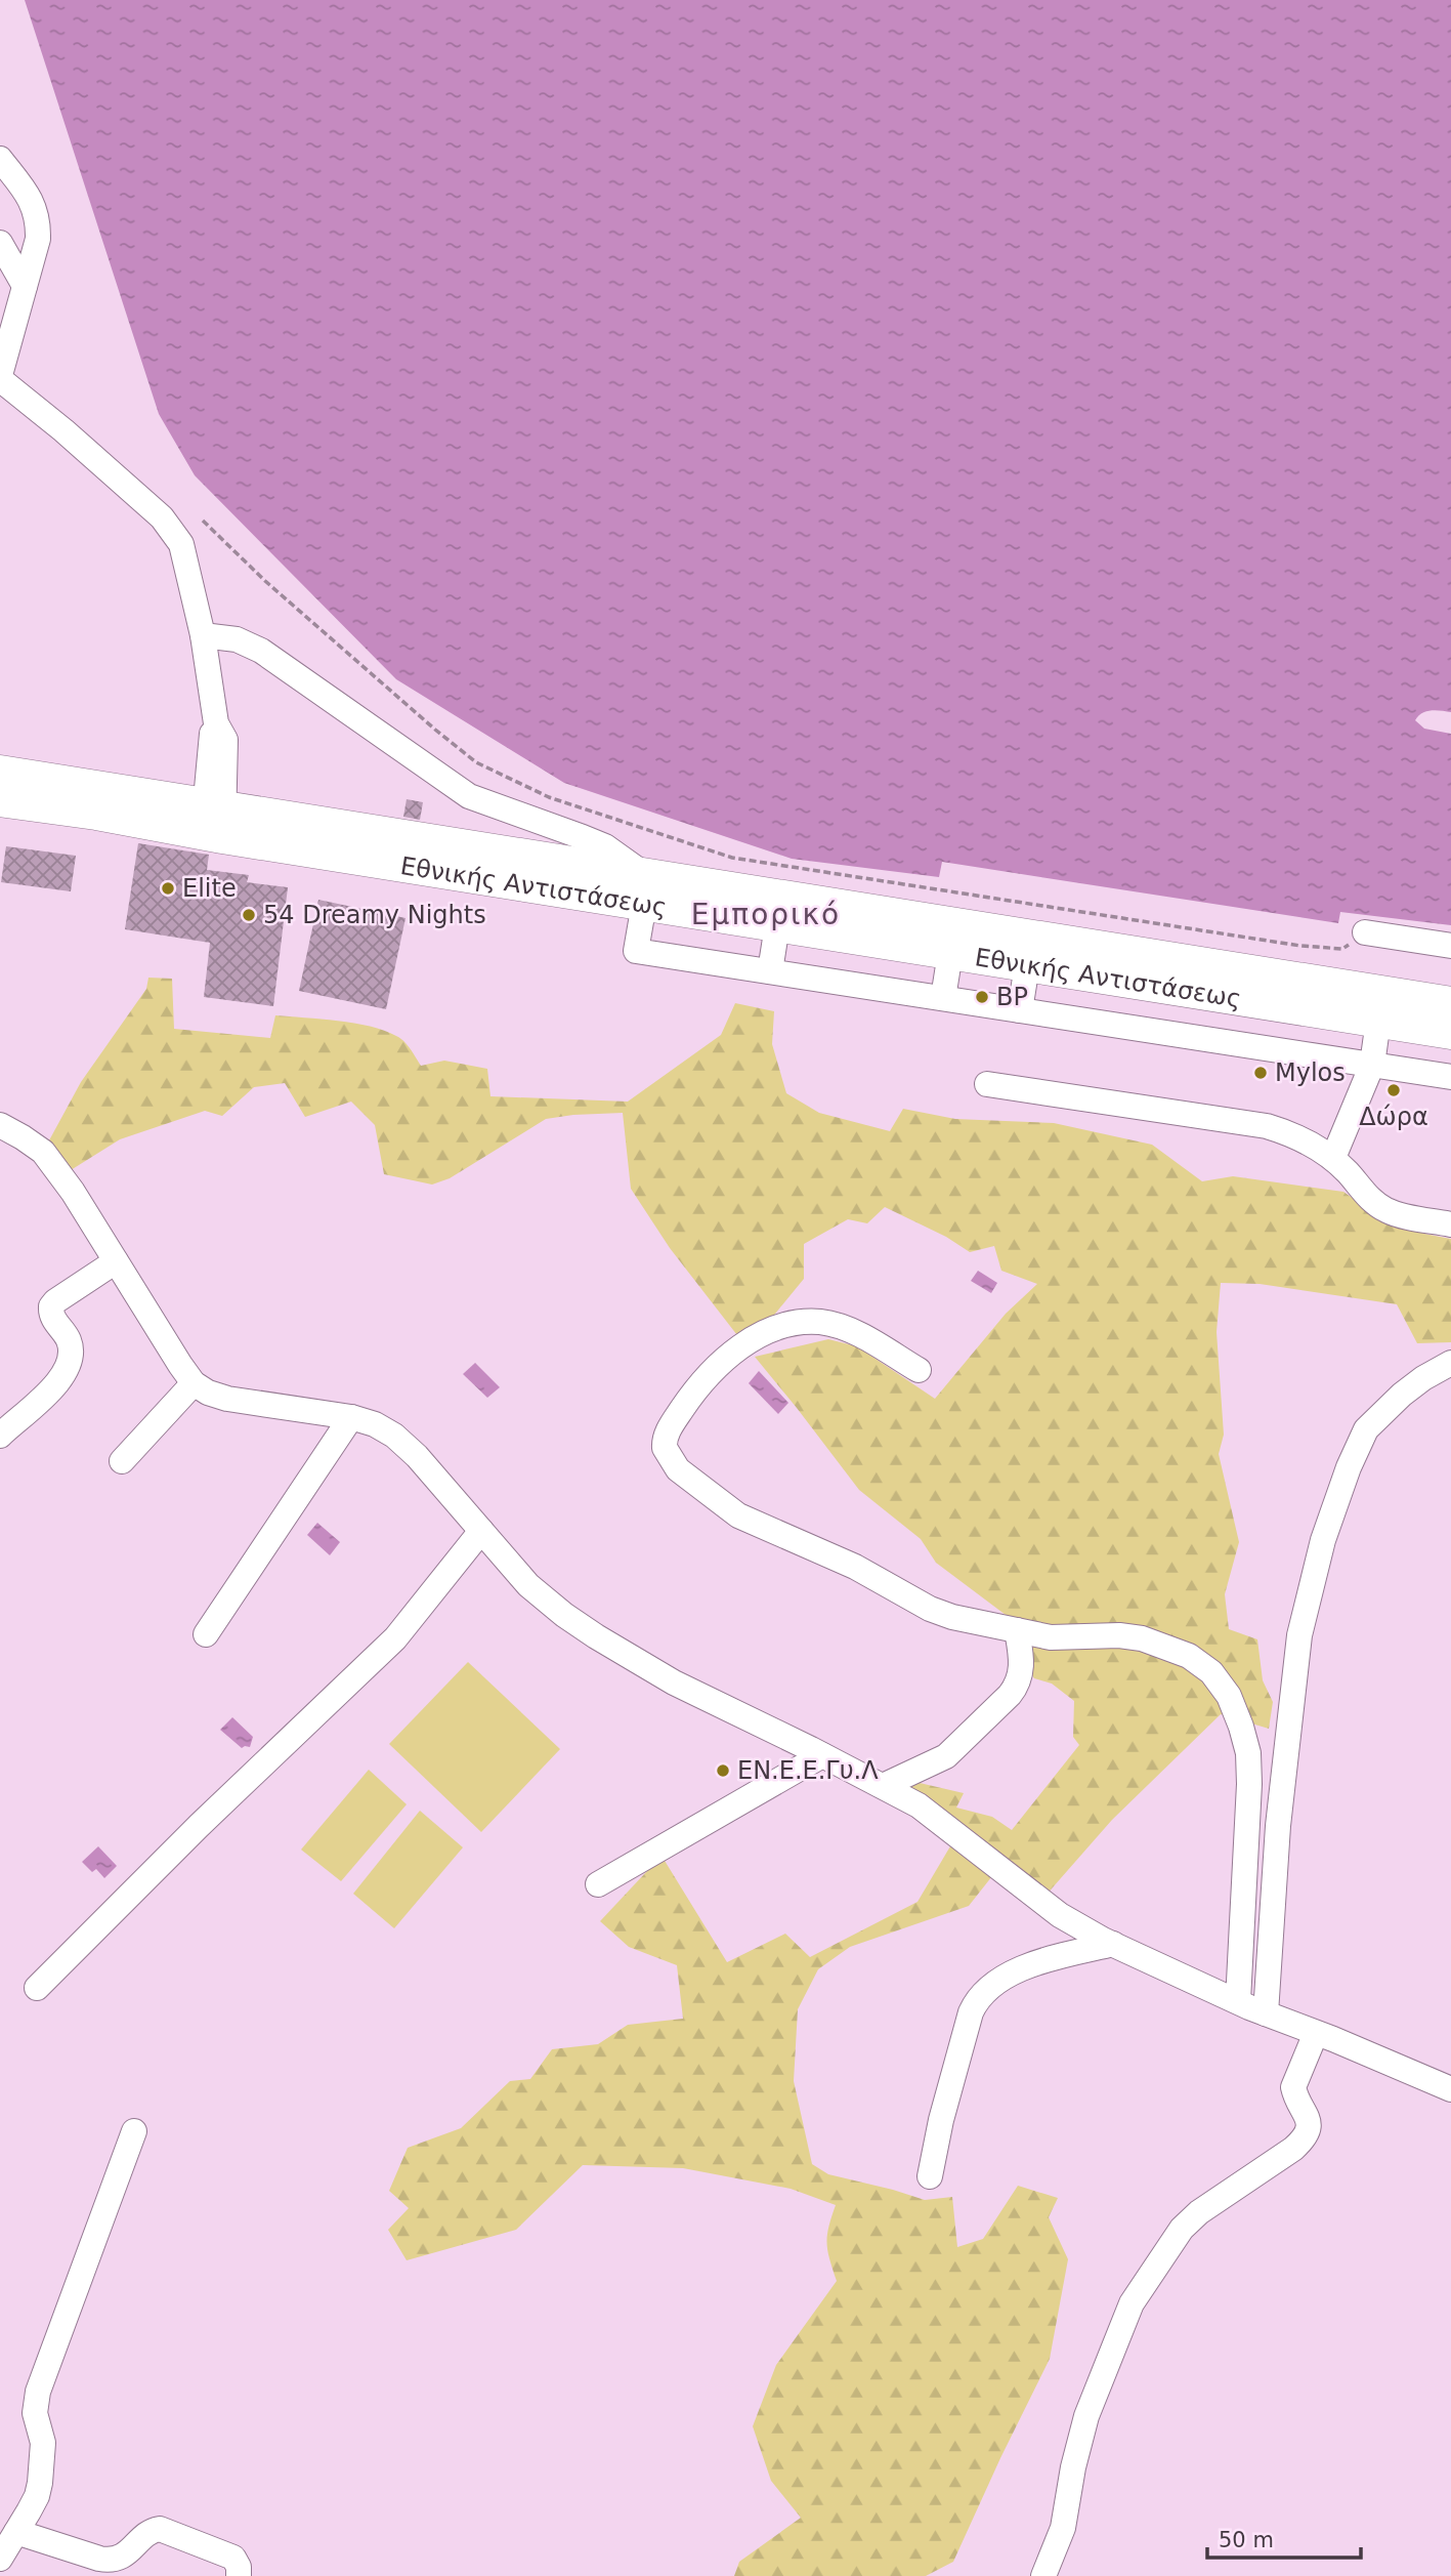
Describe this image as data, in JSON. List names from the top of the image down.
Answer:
{
  "streets": {
    "main road": ["Εθνικής Αντιστάσεως"]
  },
  "districts": ["Εμπορικό"],
  "places": [
    "Elite",
    "54 Dreamy Nights",
    "BP",
    "Mylos",
    "Δώρα",
    "ΕΝ.Ε.Ε.Γυ.Λ"
  ],
  "scale_bar": "50 m"
}
